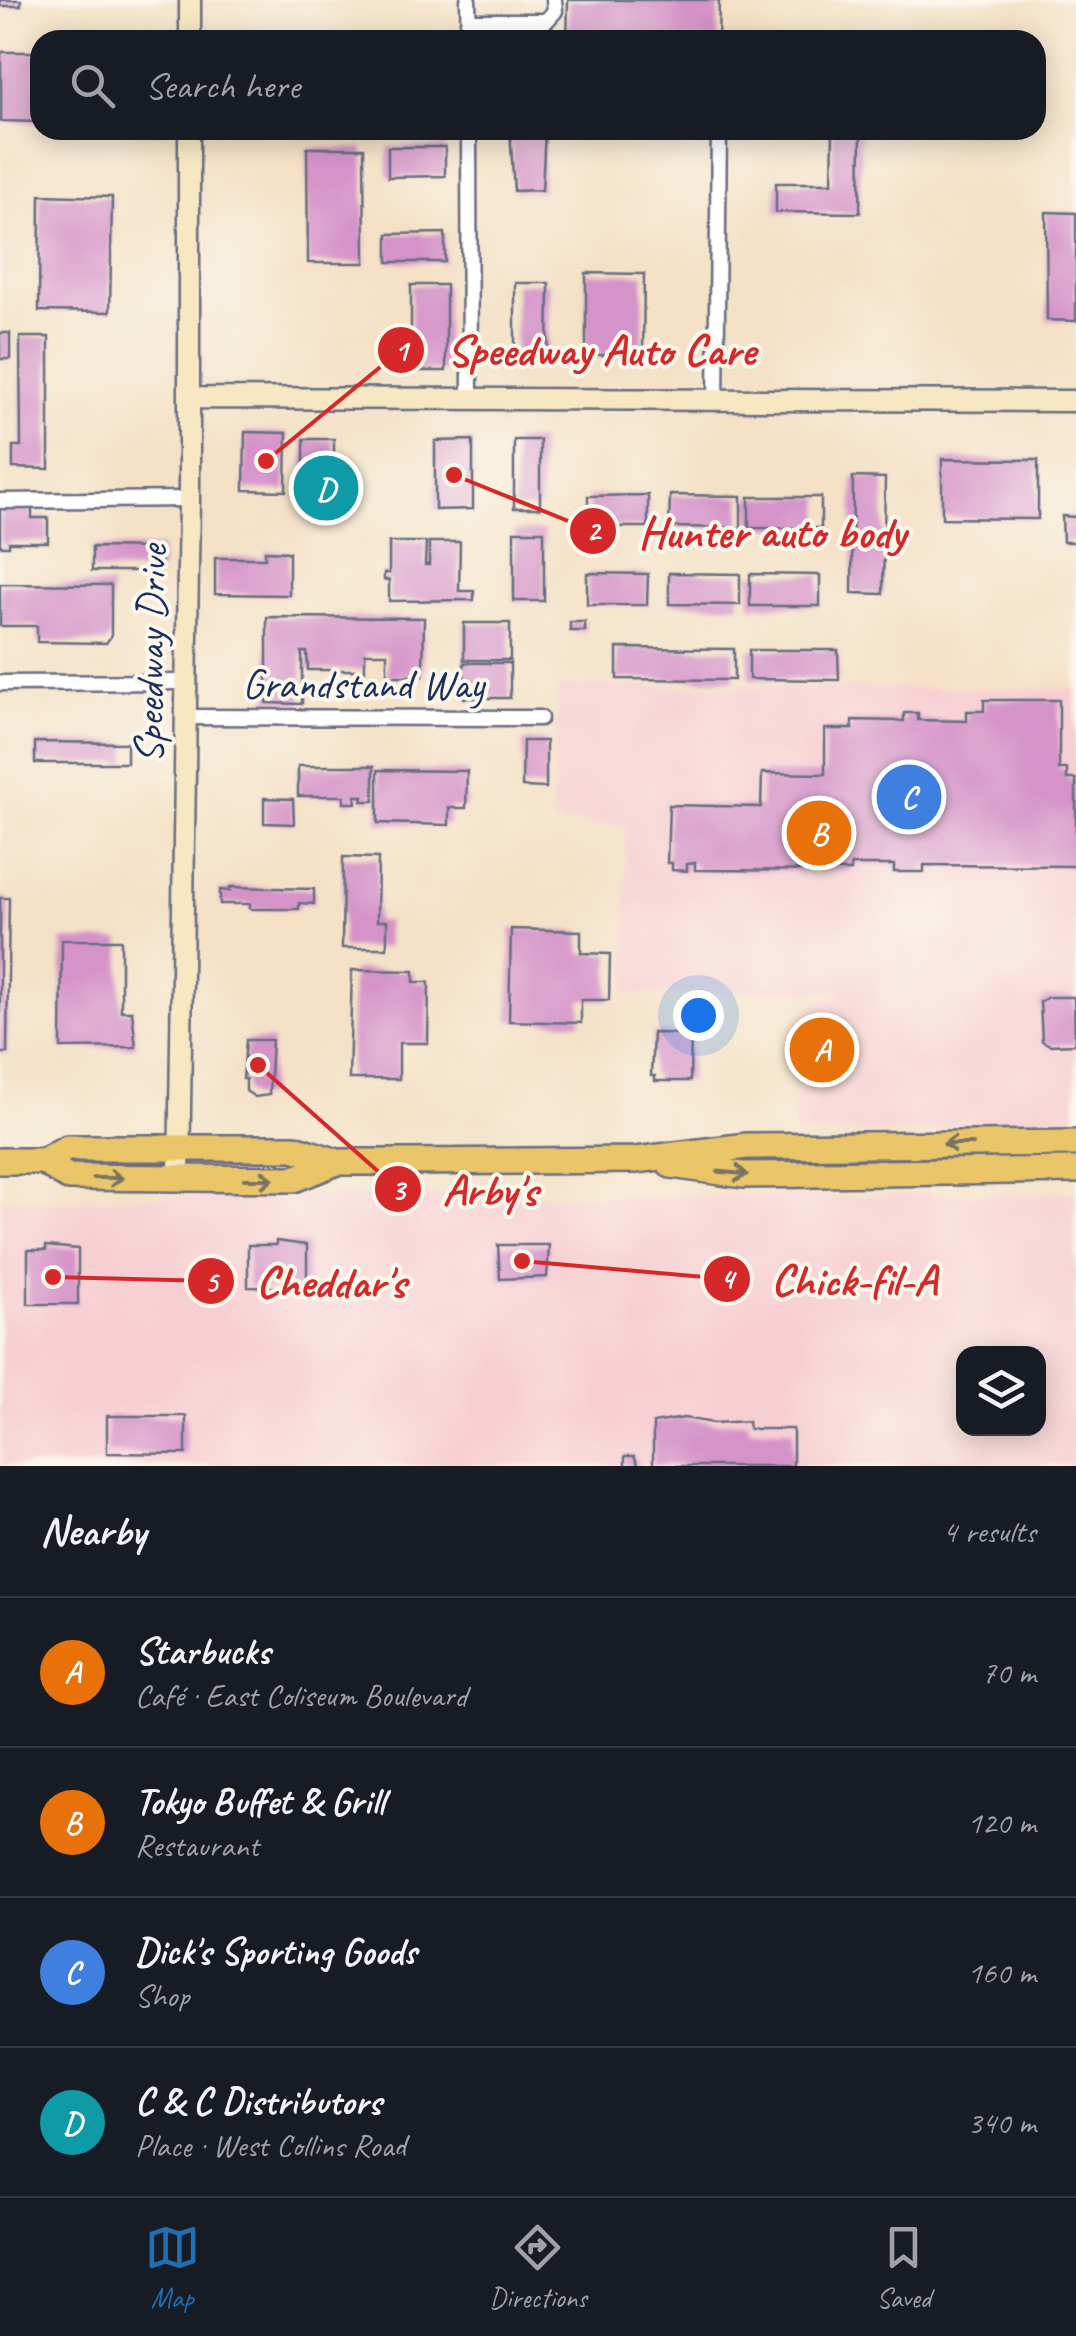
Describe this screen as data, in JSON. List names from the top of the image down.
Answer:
{
  "streets": {
    "main road": ["Speedway Drive"],
    "street": ["Grandstand Way"]
  },
  "crossings": [
    ["Speedway Drive", "Grandstand Way"]
  ],
  "places": [
    "Speedway Auto Care",
    "Hunter auto body",
    "Arby's",
    "Chick-fil-A",
    "Cheddar's"
  ],
  "page": {
    "search": "Search here",
    "pins": [
      "D",
      "C",
      "B",
      "A"
    ],
    "heading": ["Nearby", "4 results"],
    "list": [
      {
        "mark": "A",
        "name": "Starbucks",
        "note": "Café · East Coliseum Boulevard",
        "value": "70 m"
      },
      {
        "mark": "B",
        "name": "Tokyo Buffet & Grill",
        "note": "Restaurant",
        "value": "120 m"
      },
      {
        "mark": "C",
        "name": "Dick's Sporting Goods",
        "note": "Shop",
        "value": "160 m"
      },
      {
        "mark": "D",
        "name": "C & C Distributors",
        "note": "Place · West Collins Road",
        "value": "340 m"
      }
    ],
    "nav": ["Map", "Directions", "Saved"]
  }
}
